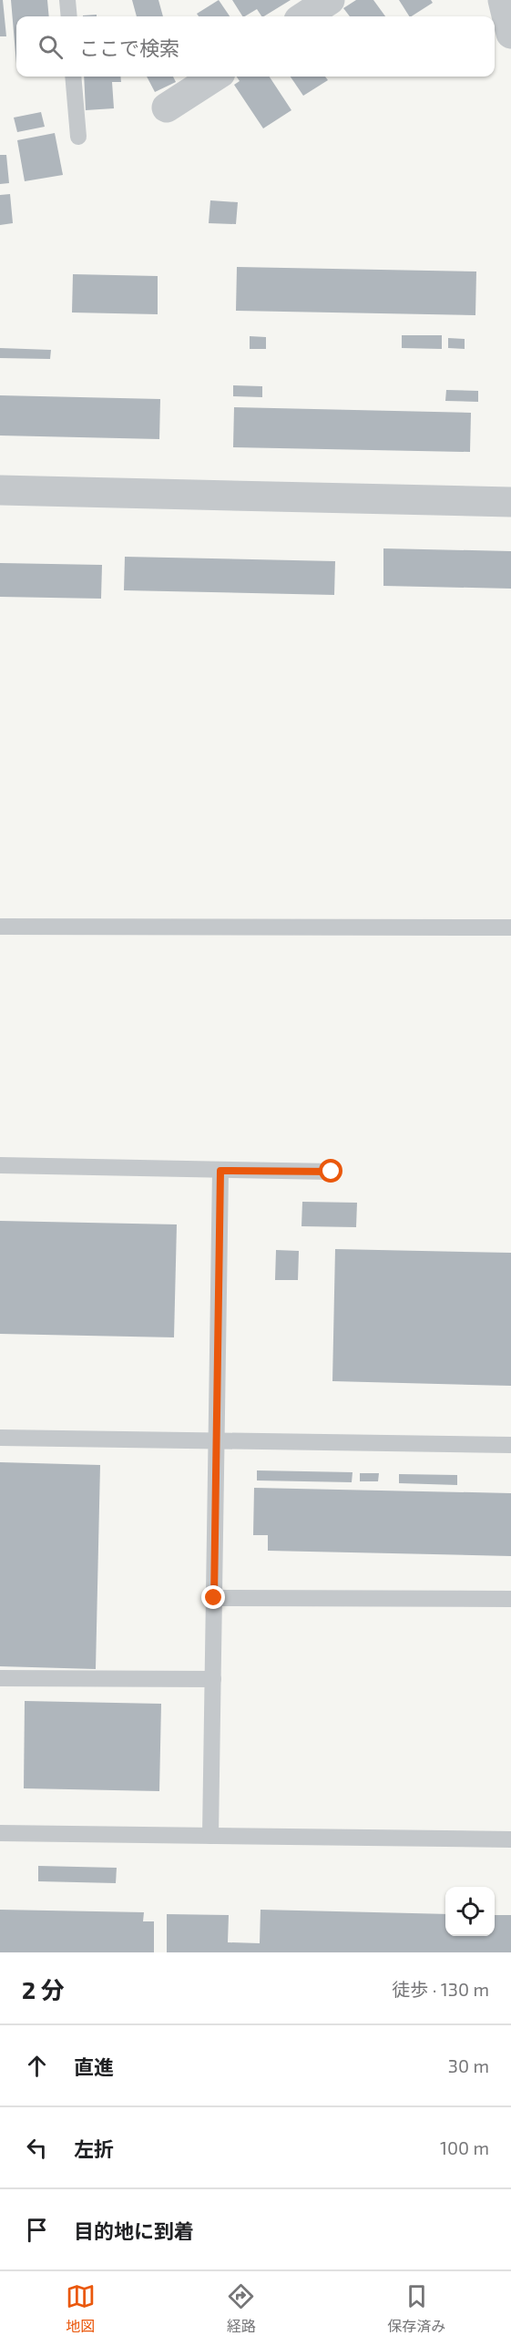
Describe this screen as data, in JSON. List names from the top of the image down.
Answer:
{
  "page": {
    "search": "ここで検索",
    "heading": ["2 分", "徒歩 · 130 m"],
    "list": [
      ["直進", "30 m"],
      ["左折", "100 m"],
      "目的地に到着"
    ],
    "nav": ["地図", "経路", "保存済み"]
  }
}
